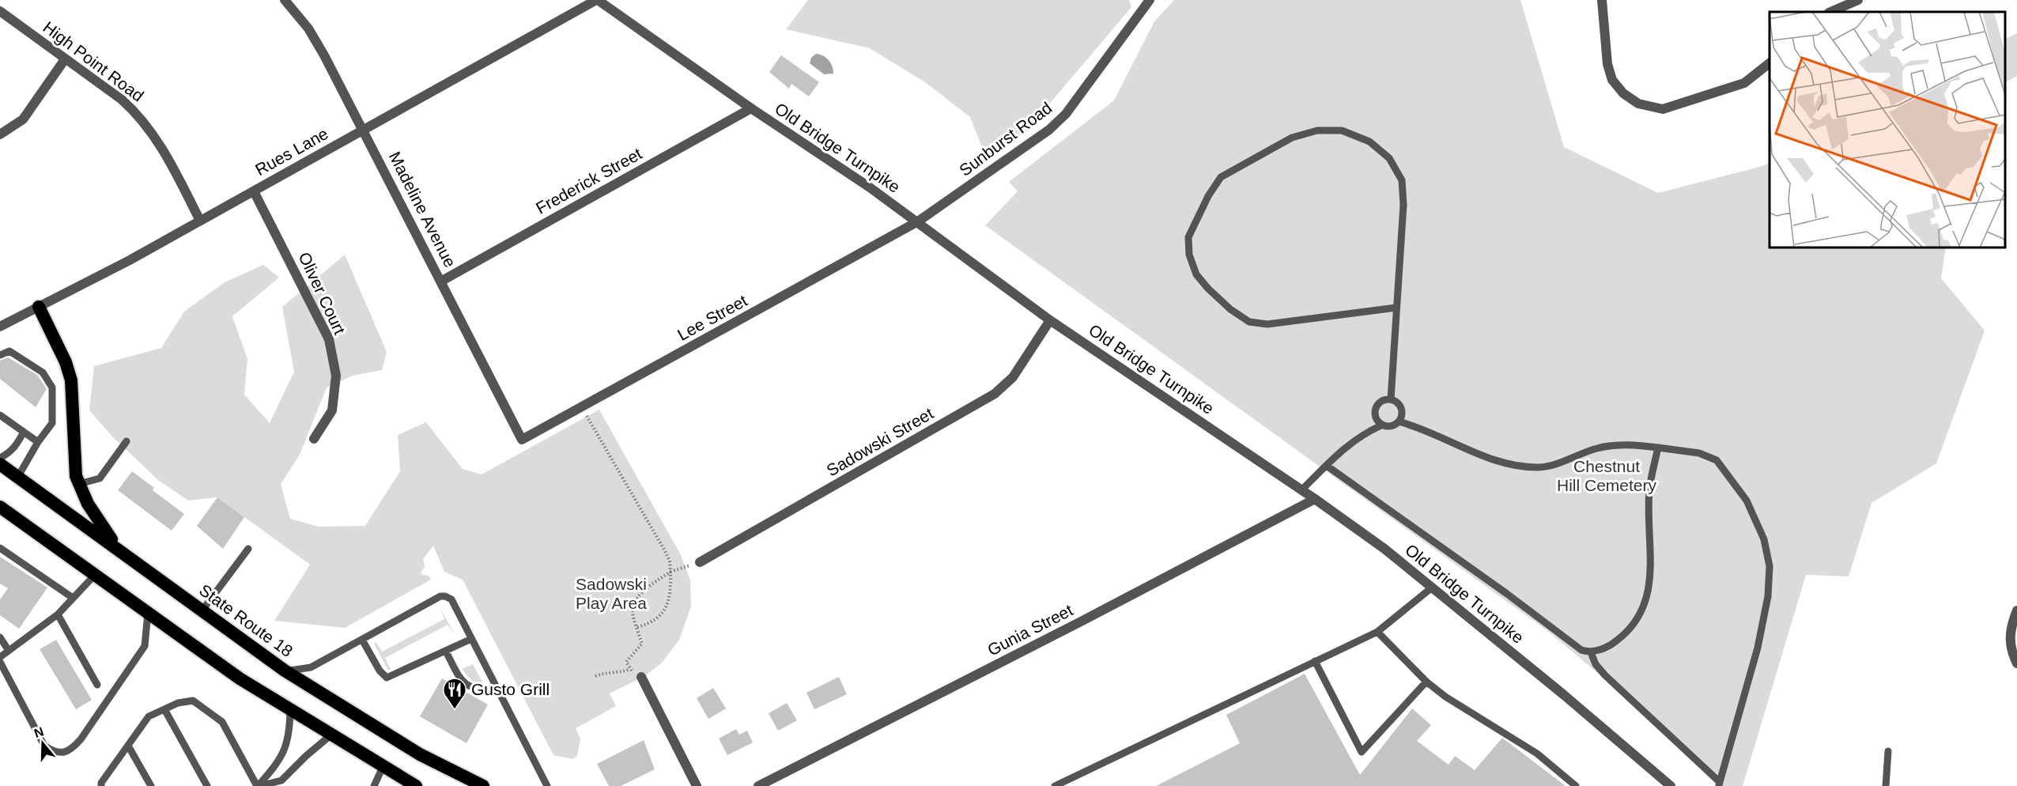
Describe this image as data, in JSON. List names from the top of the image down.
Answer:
{
  "streets": {
    "highway": ["State Route 18"],
    "street": [
      "High Point Road",
      "Sunburst Road",
      "Old Bridge Turnpike",
      "Rues Lane",
      "Frederick Street",
      "Madeline Avenue",
      "Oliver Court",
      "Lee Street",
      "Sadowski Street",
      "Gunia Street"
    ]
  },
  "crossings": [
    ["High Point Road", "Rues Lane"],
    ["Sunburst Road", "Old Bridge Turnpike"],
    ["Sunburst Road", "Lee Street"],
    ["Old Bridge Turnpike", "Rues Lane"],
    ["Old Bridge Turnpike", "Frederick Street"],
    ["Old Bridge Turnpike", "Lee Street"],
    ["Old Bridge Turnpike", "Sadowski Street"],
    ["Old Bridge Turnpike", "Gunia Street"],
    ["Rues Lane", "Madeline Avenue"],
    ["Rues Lane", "Oliver Court"],
    ["Frederick Street", "Madeline Avenue"],
    ["Madeline Avenue", "Lee Street"]
  ],
  "parks": ["Chestnut Hill Cemetery", "Sadowski Play Area"],
  "places": {
    "restaurant": ["Gusto Grill"]
  },
  "north": "top"
}
